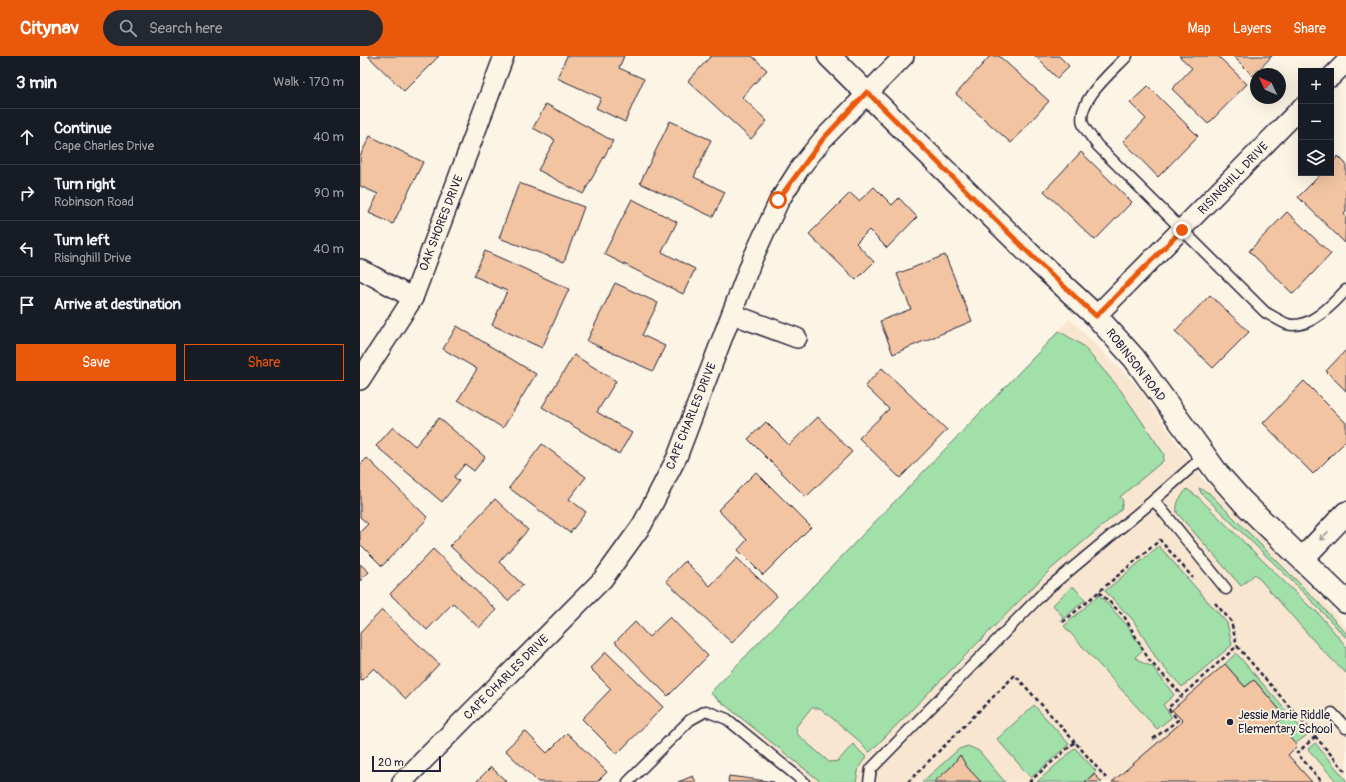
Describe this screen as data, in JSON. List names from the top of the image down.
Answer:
{
  "streets": {
    "street": [
      "RISINGHILL DRIVE",
      "OAK SHORES DRIVE",
      "ROBINSON ROAD",
      "CAPE CHARLES DRIVE"
    ]
  },
  "crossings": [
    ["RISINGHILL DRIVE", "ROBINSON ROAD"],
    ["ROBINSON ROAD", "CAPE CHARLES DRIVE"]
  ],
  "places": ["Jessie Marie Riddle Elementary School"],
  "scale_bar": "20 m",
  "north": "top left",
  "page": {
    "header": "Citynav",
    "search": "Search here",
    "nav": ["Map", "Layers", "Share"],
    "heading": ["3 min", "Walk · 170 m"],
    "map_buttons": ["+", "−"],
    "list": [
      ["Continue", "Cape Charles Drive", "40 m"],
      ["Turn right", "Robinson Road", "90 m"],
      ["Turn left", "Risinghill Drive", "40 m"],
      "Arrive at destination"
    ],
    "buttons": ["Save", "Share"],
    "scale": "20 m"
  }
}
